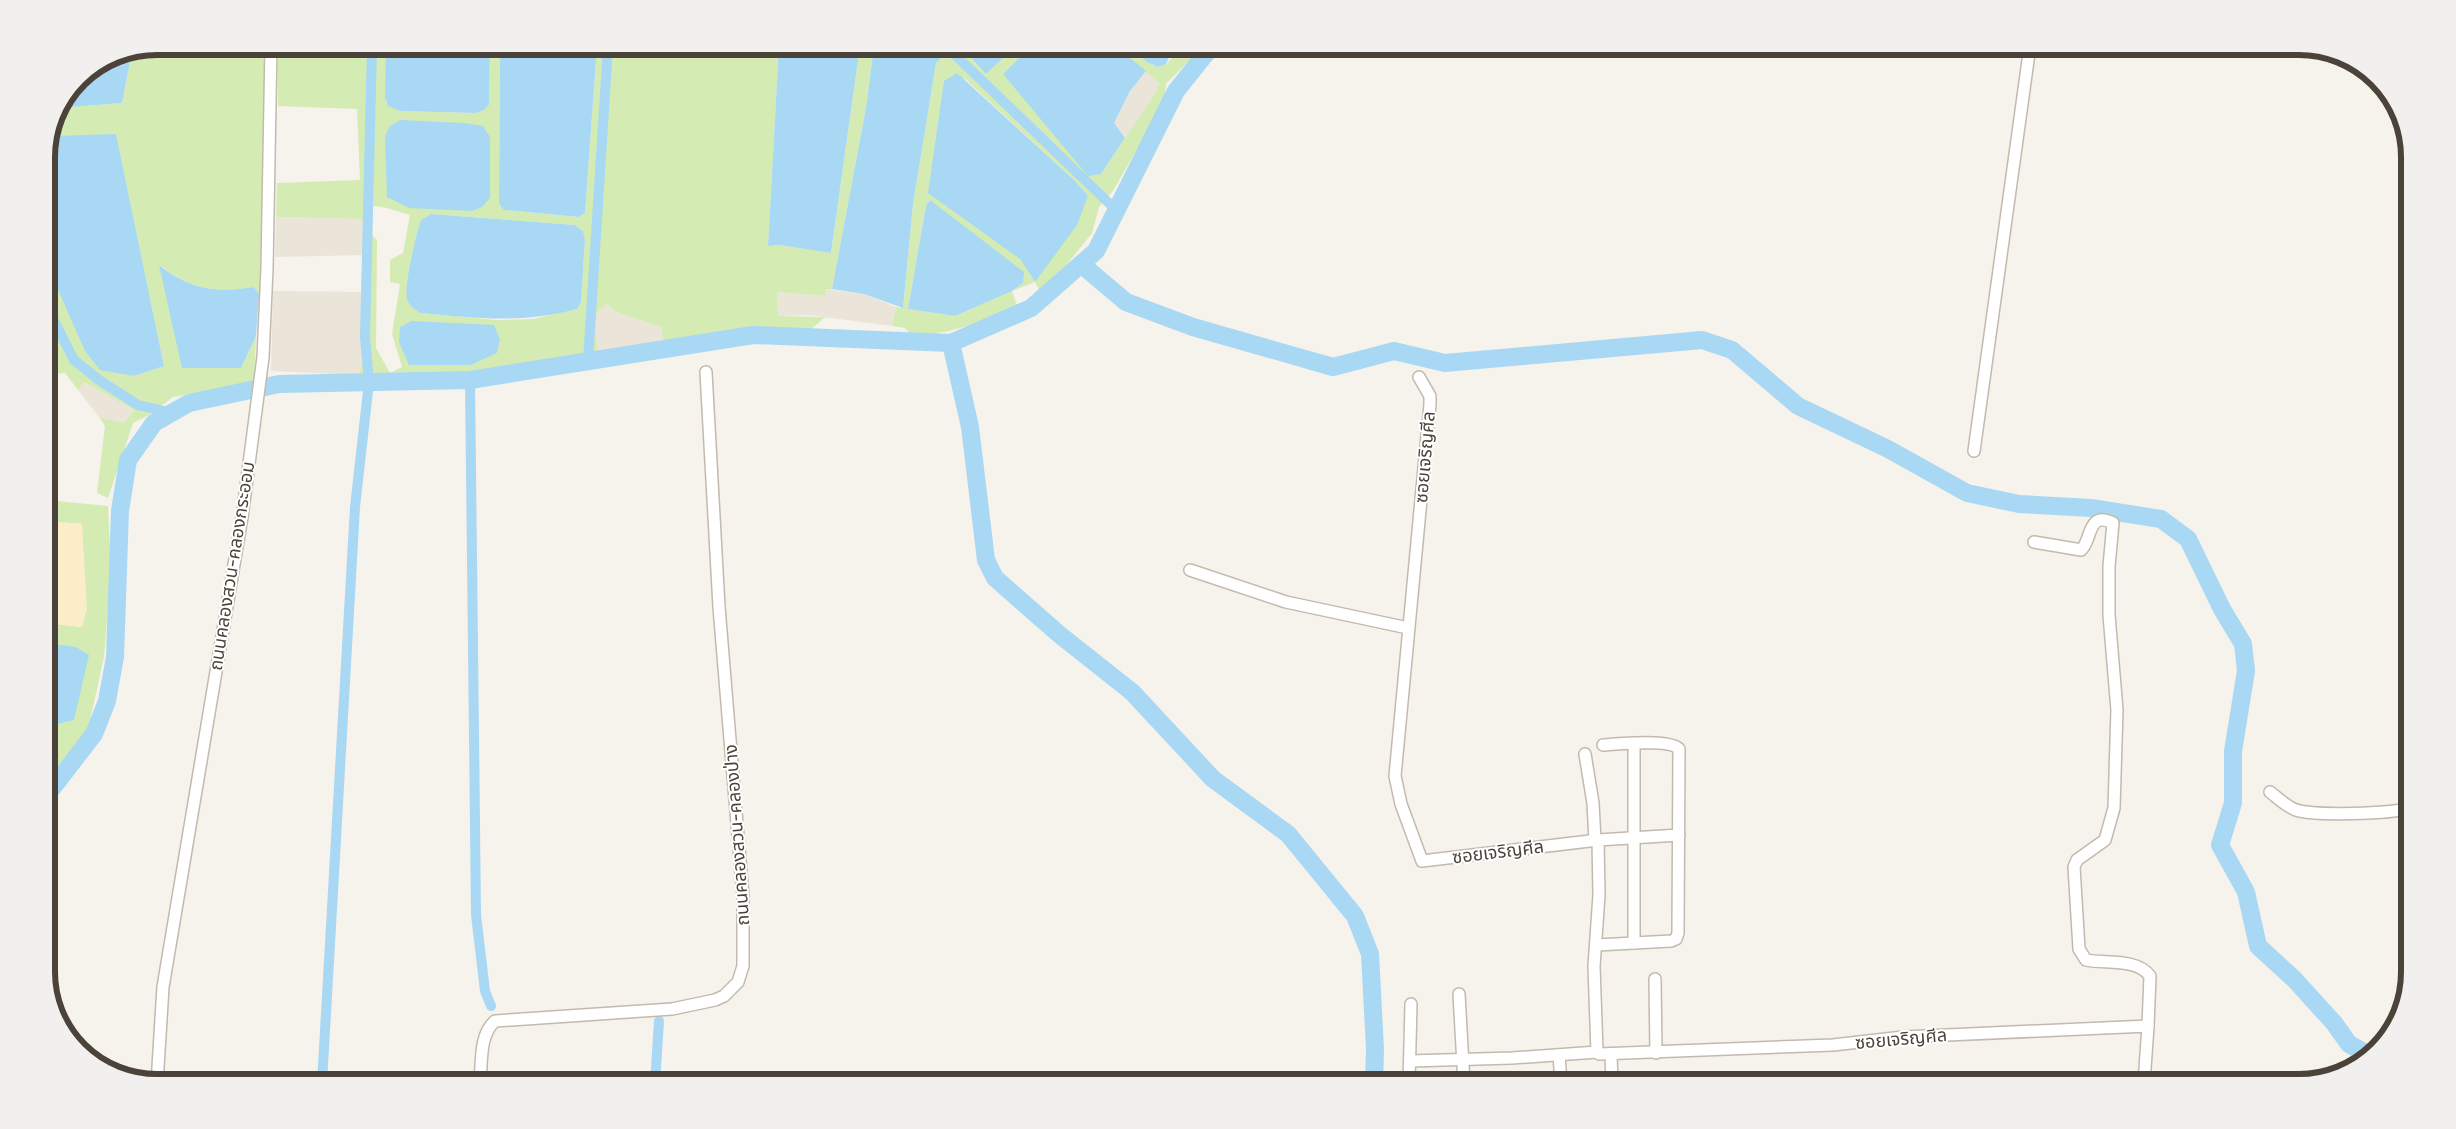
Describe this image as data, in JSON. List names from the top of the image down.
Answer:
{
  "streets": {
    "street": ["ซอยเจริญศีล", "ถนนคลองสวน-คลองกระออม", "ถนนคลองสวน-คลองป่าง"]
  }
}
